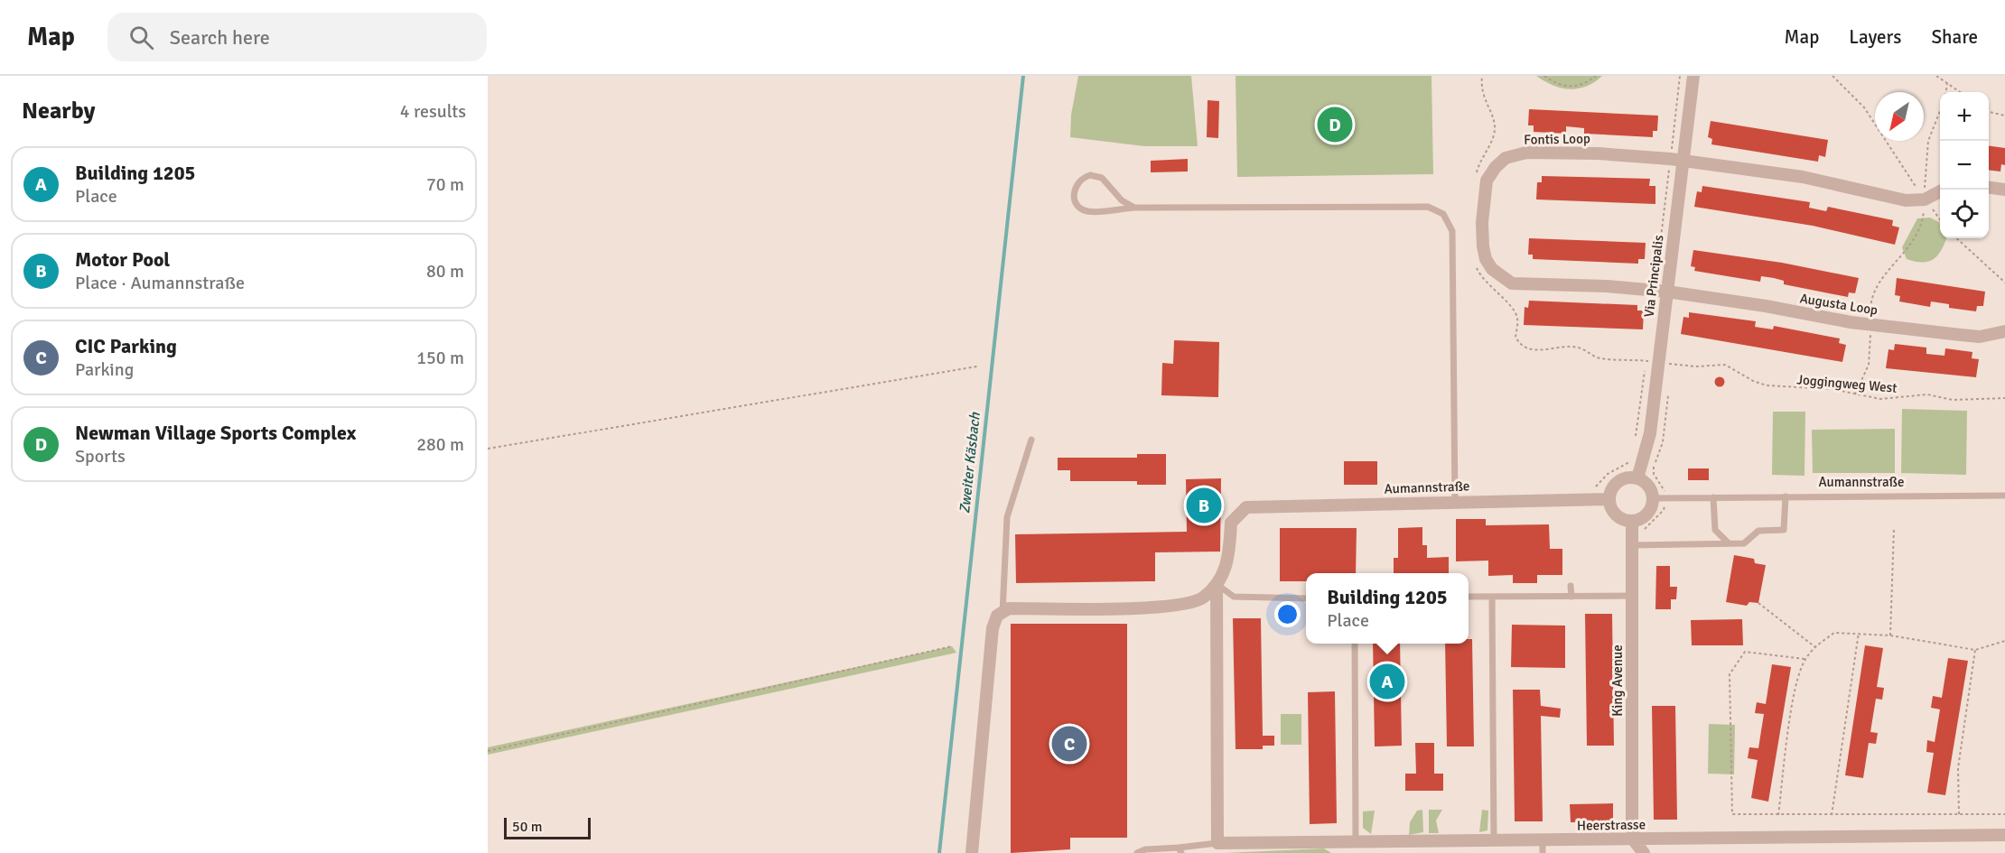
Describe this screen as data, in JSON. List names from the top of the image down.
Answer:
{
  "streets": {
    "street": [
      "Fontis Loop",
      "Via Principalis",
      "Augusta Loop",
      "Aumannstraße",
      "King Avenue",
      "Heerstrasse"
    ],
    "path": ["Joggingweg West"]
  },
  "crossings": [
    ["Fontis Loop", "Via Principalis"],
    ["Fontis Loop", "Augusta Loop"],
    ["Via Principalis", "Augusta Loop"],
    ["Via Principalis", "Joggingweg West"],
    ["Via Principalis", "Aumannstraße"],
    ["Via Principalis", "King Avenue"],
    ["Aumannstraße", "King Avenue"],
    ["King Avenue", "Heerstrasse"]
  ],
  "water": ["Zweiter Käsbach"],
  "scale_bar": "50 m",
  "north": "bottom left",
  "page": {
    "header": "Map",
    "search": "Search here",
    "nav": ["Map", "Layers", "Share"],
    "heading": ["Nearby", "4 results"],
    "map_buttons": ["+", "−"],
    "pins": [
      "D",
      "B",
      "A",
      "C"
    ],
    "list": [
      {
        "mark": "A",
        "name": "Building 1205",
        "note": "Place",
        "value": "70 m"
      },
      {
        "mark": "B",
        "name": "Motor Pool",
        "note": "Place · Aumannstraße",
        "value": "80 m"
      },
      {
        "mark": "C",
        "name": "CIC Parking",
        "note": "Parking",
        "value": "150 m"
      },
      {
        "mark": "D",
        "name": "Newman Village Sports Complex",
        "note": "Sports",
        "value": "280 m"
      }
    ],
    "popup": ["Building 1205", "Place"],
    "scale": "50 m"
  }
}
